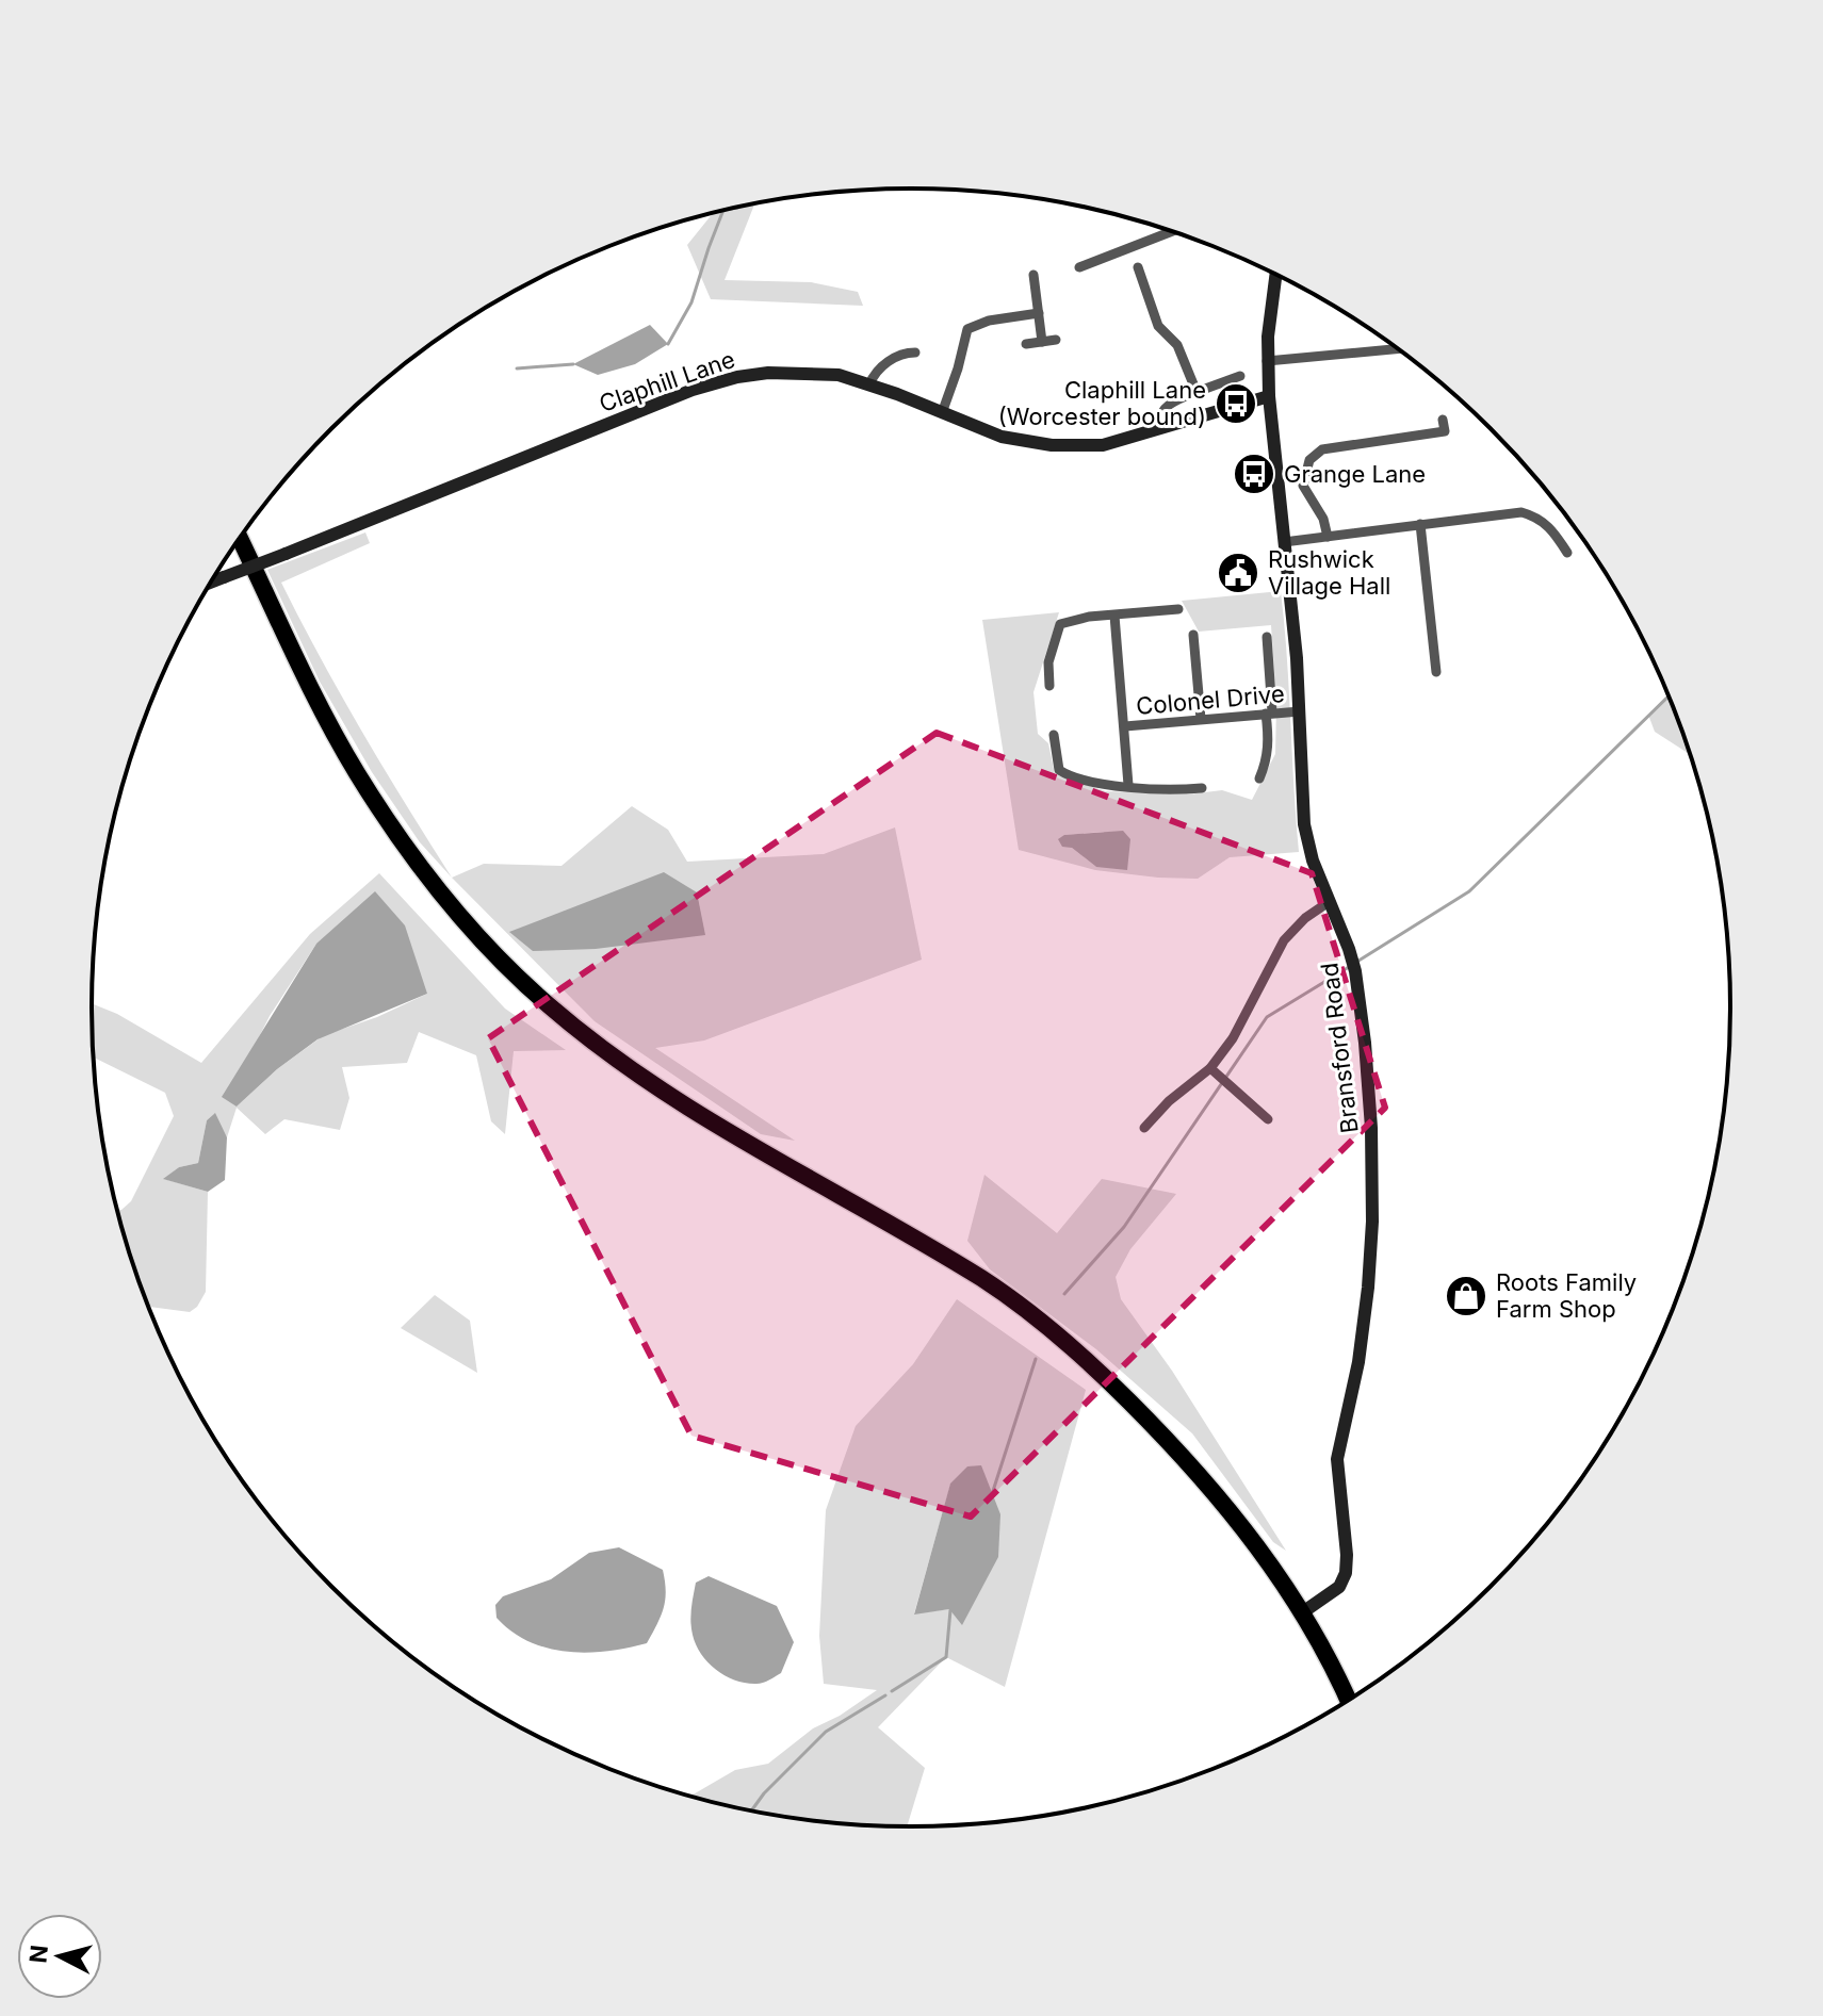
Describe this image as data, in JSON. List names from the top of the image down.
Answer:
{
  "streets": {
    "street": ["Claphill Lane", "Colonel Drive", "Bransford Road"]
  },
  "crossings": [
    ["Claphill Lane", "Bransford Road"],
    ["Colonel Drive", "Bransford Road"]
  ],
  "places": {
    "bus stop": ["Claphill Lane (Worcester bound)", "Grange Lane"],
    "public building": ["Rushwick Village Hall"],
    "shop": ["Roots Family Farm Shop"]
  },
  "north": "left"
}
